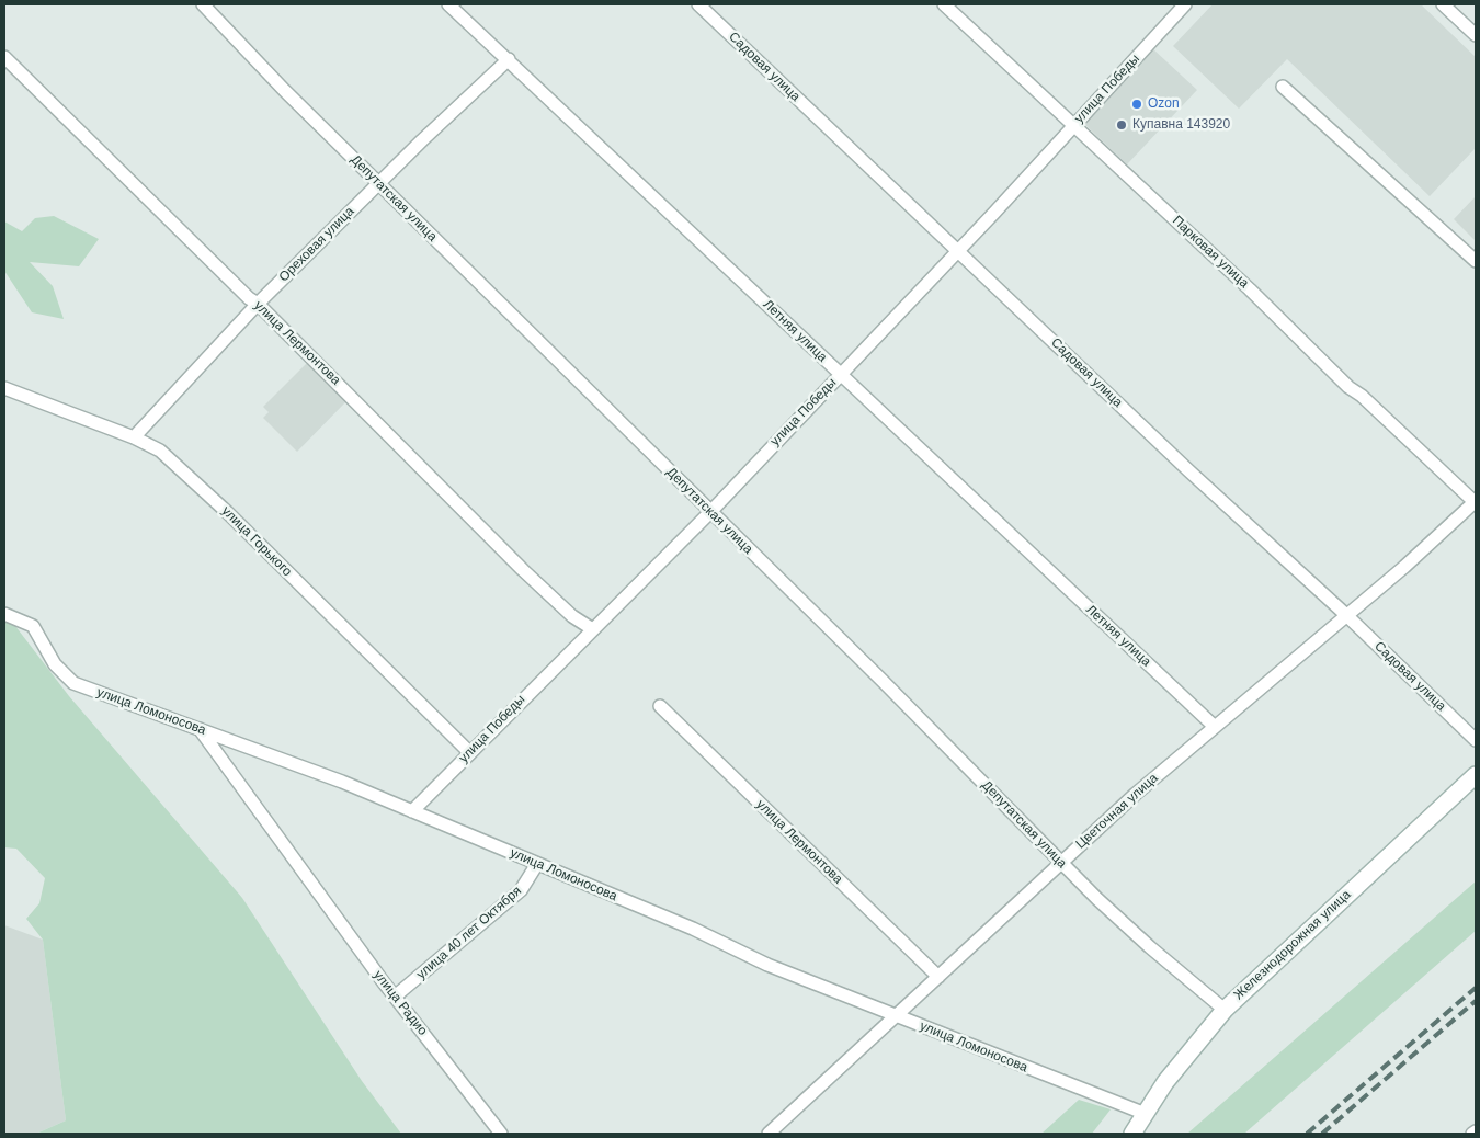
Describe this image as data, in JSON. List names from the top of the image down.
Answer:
{
  "streets": {
    "main road": ["Железнодорожная улица"],
    "street": [
      "Садовая улица",
      "улица Победы",
      "Депутатская улица",
      "Ореховая улица",
      "Парковая улица",
      "Летняя улица",
      "улица Лермонтова",
      "улица Горького",
      "улица Ломоносова",
      "Цветочная улица",
      "улица 40 лет Октября",
      "улица Радио"
    ]
  },
  "crossings": [
    ["Садовая улица", "улица Победы"],
    ["Садовая улица", "Цветочная улица"],
    ["улица Победы", "Депутатская улица"],
    ["улица Победы", "Парковая улица"],
    ["улица Победы", "Летняя улица"],
    ["улица Победы", "улица Лермонтова"],
    ["улица Победы", "улица Горького"],
    ["улица Победы", "улица Ломоносова"],
    ["Депутатская улица", "Ореховая улица"],
    ["Депутатская улица", "Цветочная улица"],
    ["Депутатская улица", "Железнодорожная улица"],
    ["Ореховая улица", "Летняя улица"],
    ["Ореховая улица", "улица Лермонтова"],
    ["Ореховая улица", "улица Горького"],
    ["Парковая улица", "Цветочная улица"],
    ["Летняя улица", "Цветочная улица"],
    ["улица Лермонтова", "Цветочная улица"],
    ["улица Ломоносова", "Цветочная улица"],
    ["улица Ломоносова", "улица 40 лет Октября"],
    ["улица Ломоносова", "Железнодорожная улица"],
    ["улица Ломоносова", "улица Радио"],
    ["улица 40 лет Октября", "улица Радио"]
  ],
  "places": ["Ozon", "Купавна 143920"]
}
